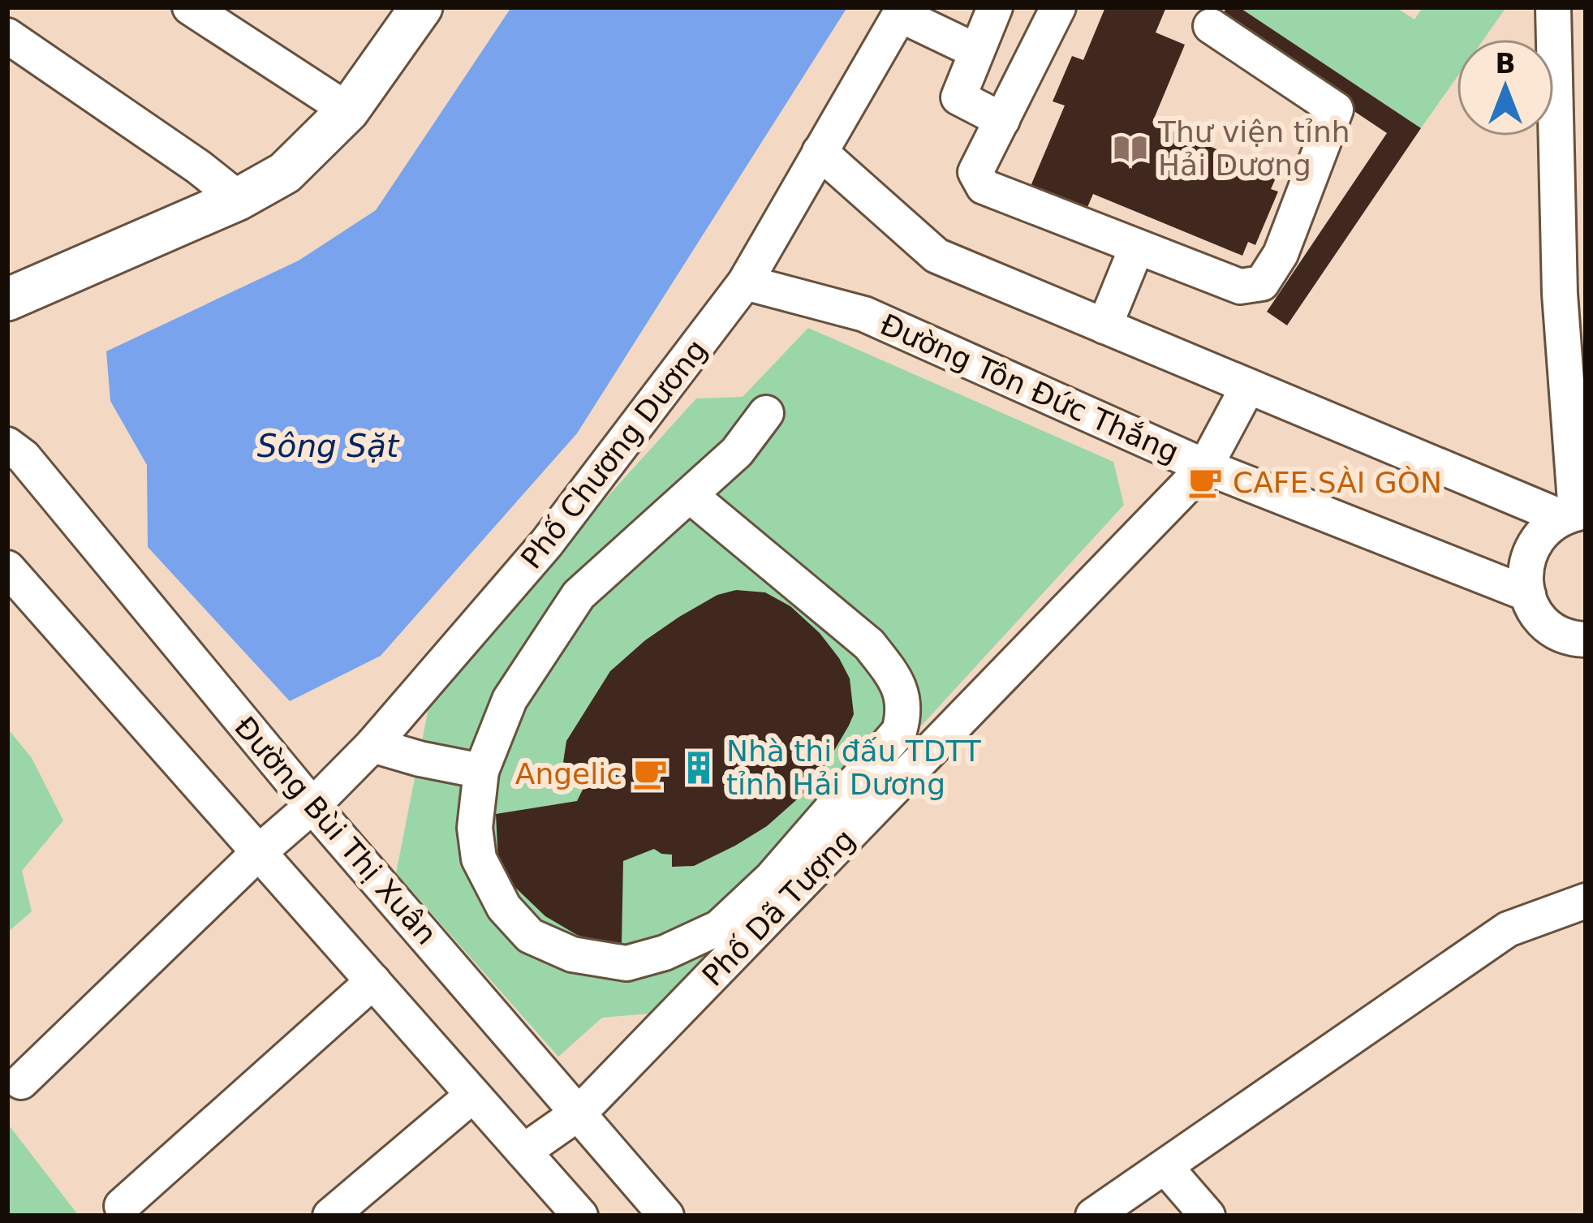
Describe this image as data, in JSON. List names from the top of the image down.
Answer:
{
  "streets": {
    "street": [
      "Đường Tôn Đức Thắng",
      "Phố Chương Dương",
      "Đường Bùi Thị Xuân",
      "Phố Dã Tượng"
    ]
  },
  "crossings": [
    ["Đường Tôn Đức Thắng", "Phố Chương Dương"],
    ["Đường Tôn Đức Thắng", "Phố Dã Tượng"],
    ["Phố Chương Dương", "Đường Bùi Thị Xuân"],
    ["Đường Bùi Thị Xuân", "Phố Dã Tượng"]
  ],
  "water": ["Sông Sặt"],
  "places": {
    "library": ["Thư viện tỉnh Hải Dương"],
    "cafe": ["CAFE SÀI GÒN", "Angelic"],
    "building": ["Nhà thi đấu TDTT tỉnh Hải Dương"]
  },
  "north": "top"
}
